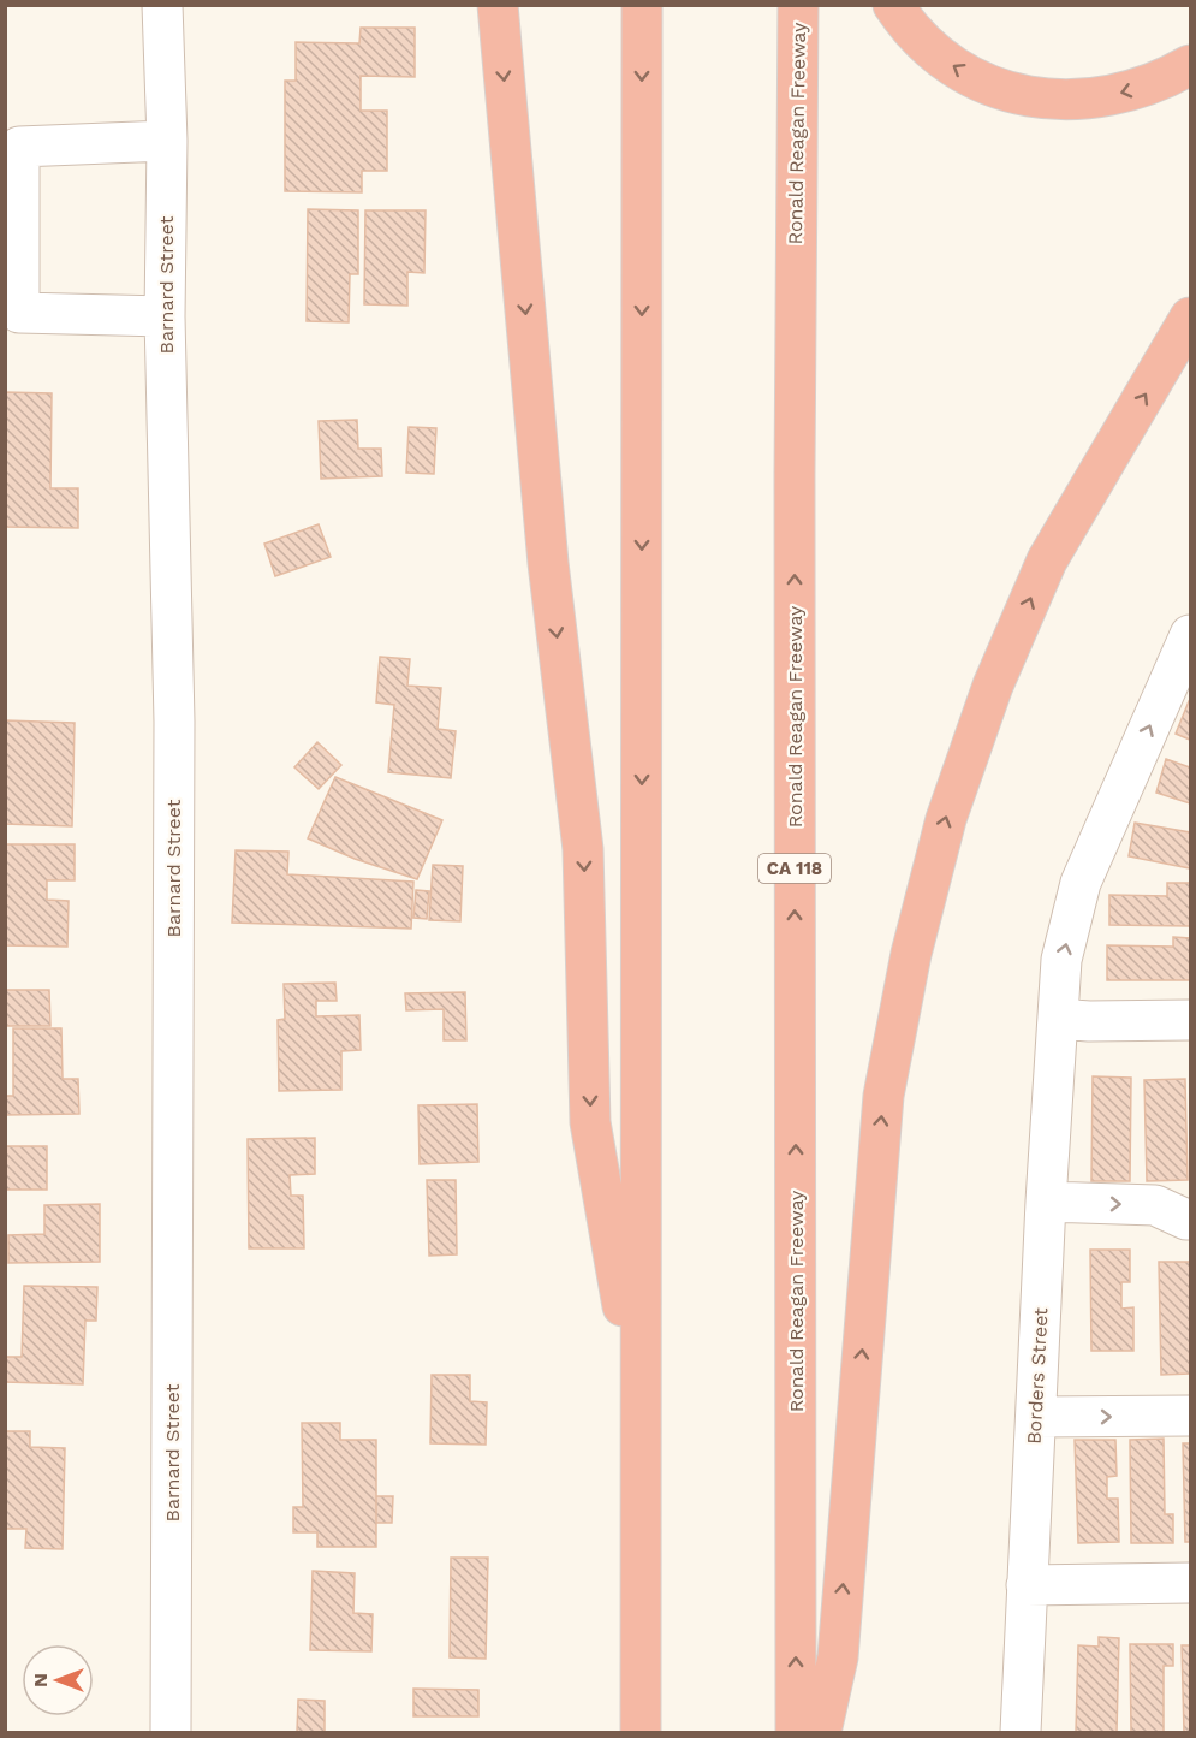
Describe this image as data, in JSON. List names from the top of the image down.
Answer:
{
  "streets": {
    "highway": ["Ronald Reagan Freeway", "CA 118"],
    "street": ["Barnard Street", "Borders Street"]
  },
  "one_way": ["Borders Street"],
  "north": "left"
}
